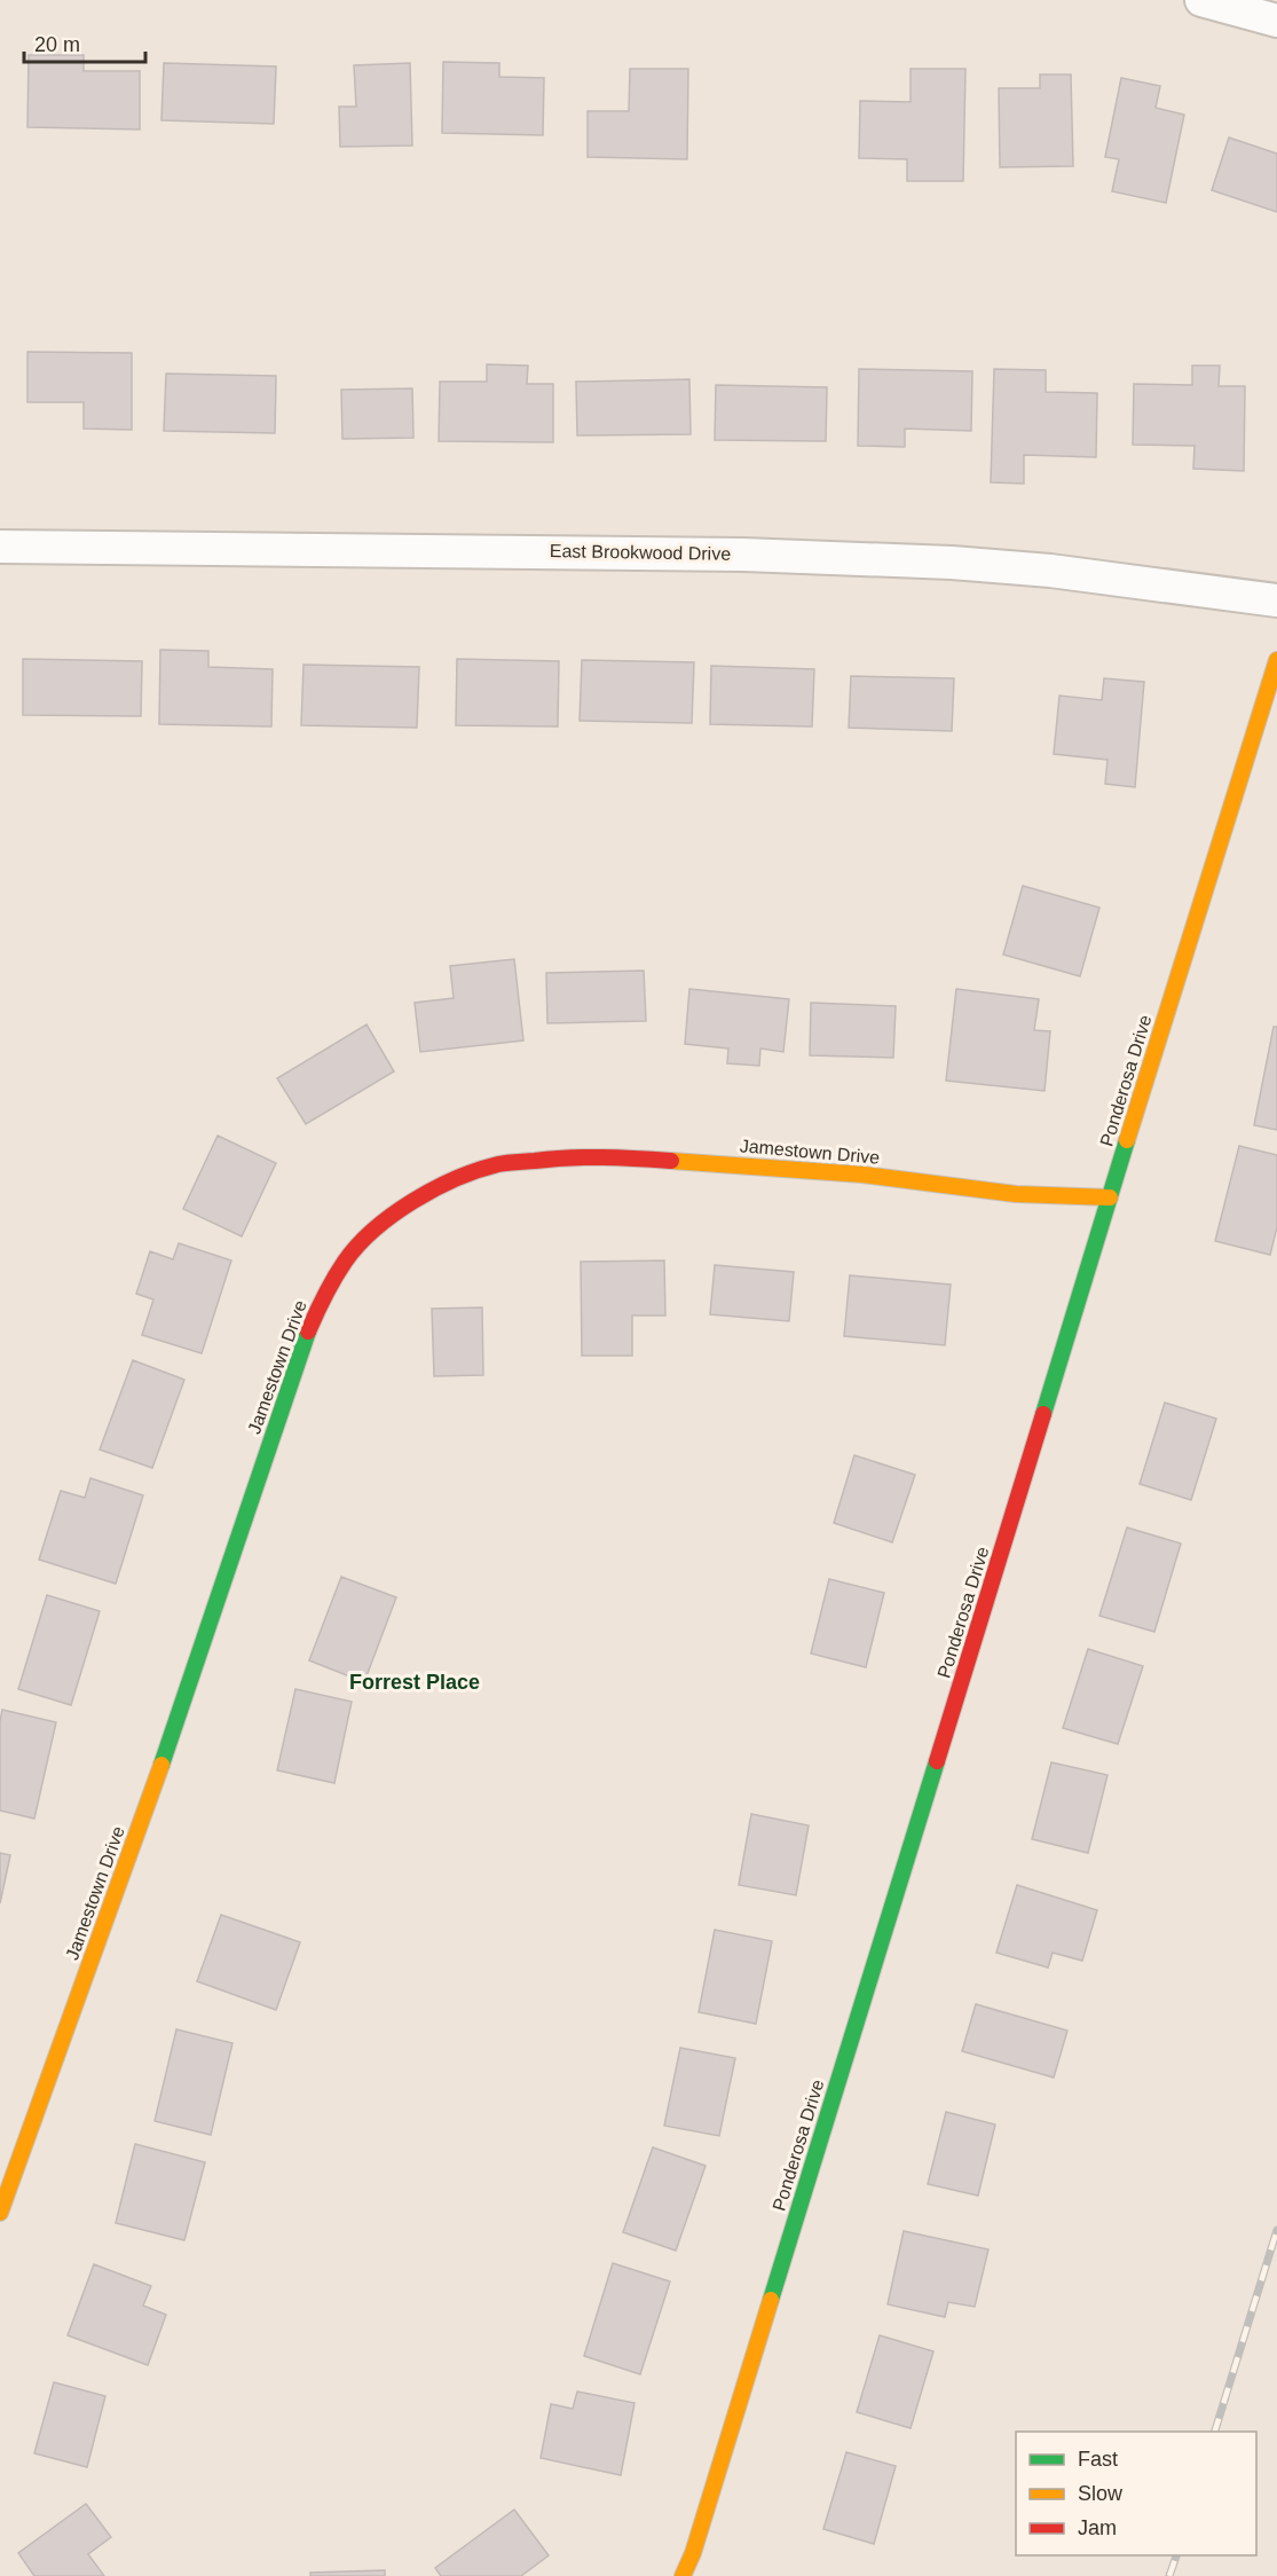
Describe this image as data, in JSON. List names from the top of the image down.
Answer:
{
  "streets": {
    "street": ["East Brookwood Drive", "Ponderosa Drive", "Jamestown Drive"]
  },
  "crossings": [
    ["Ponderosa Drive", "Jamestown Drive"]
  ],
  "districts": ["Forrest Place"],
  "legend": ["Fast", "Slow", "Jam"],
  "scale_bar": "20 m"
}
